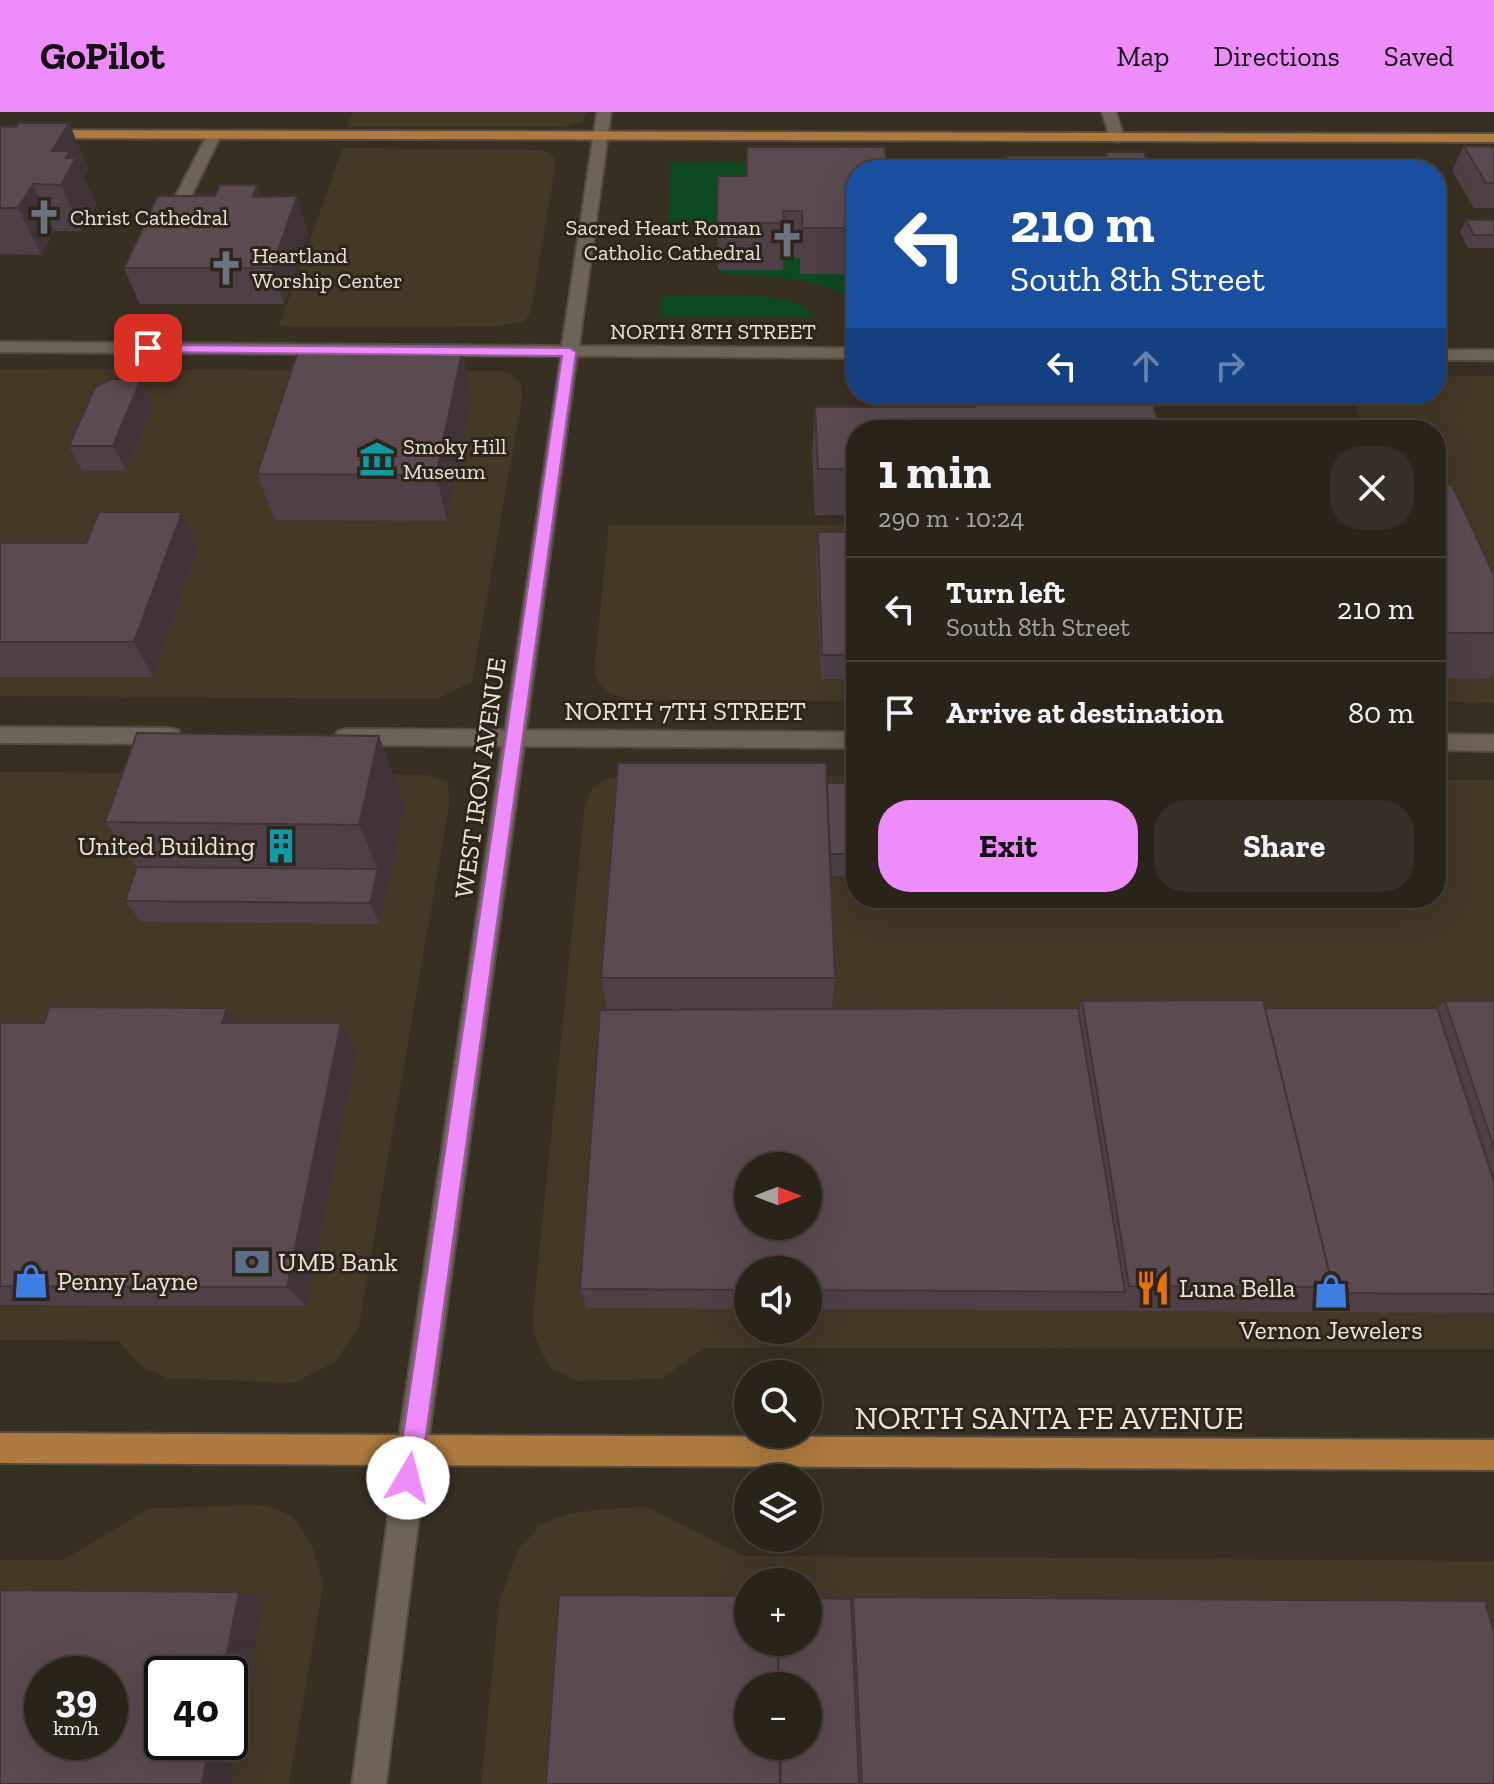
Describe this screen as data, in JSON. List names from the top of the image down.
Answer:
{
  "streets": {
    "main road": ["NORTH SANTA FE AVENUE"],
    "street": ["NORTH 8TH STREET", "NORTH 7TH STREET", "WEST IRON AVENUE"]
  },
  "crossings": [
    ["NORTH 8TH STREET", "WEST IRON AVENUE"],
    ["NORTH 7TH STREET", "WEST IRON AVENUE"],
    ["WEST IRON AVENUE", "NORTH SANTA FE AVENUE"]
  ],
  "places": {
    "church": ["Christ Cathedral", "Sacred Heart Roman Catholic Cathedral", "Heartland Worship Center"],
    "museum": ["Smoky Hill Museum"],
    "building": ["United Building"],
    "bank": ["UMB Bank"],
    "shop": ["Penny Layne", "Vernon Jewelers"],
    "restaurant": ["Luna Bella"]
  },
  "north": "right",
  "page": {
    "header": "GoPilot",
    "nav": ["Map", "Directions", "Saved"],
    "turn": ["210 m", "South 8th Street"],
    "heading": ["1 min", "290 m · 10:24"],
    "list": [
      {
        "name": "Turn left",
        "note": "South 8th Street",
        "value": "210 m"
      },
      {
        "name": "Arrive at destination",
        "value": "80 m"
      }
    ],
    "buttons": ["Exit", "Share"],
    "map_buttons": ["+", "−"],
    "speed": "39 km/h",
    "limit": "40"
  }
}
